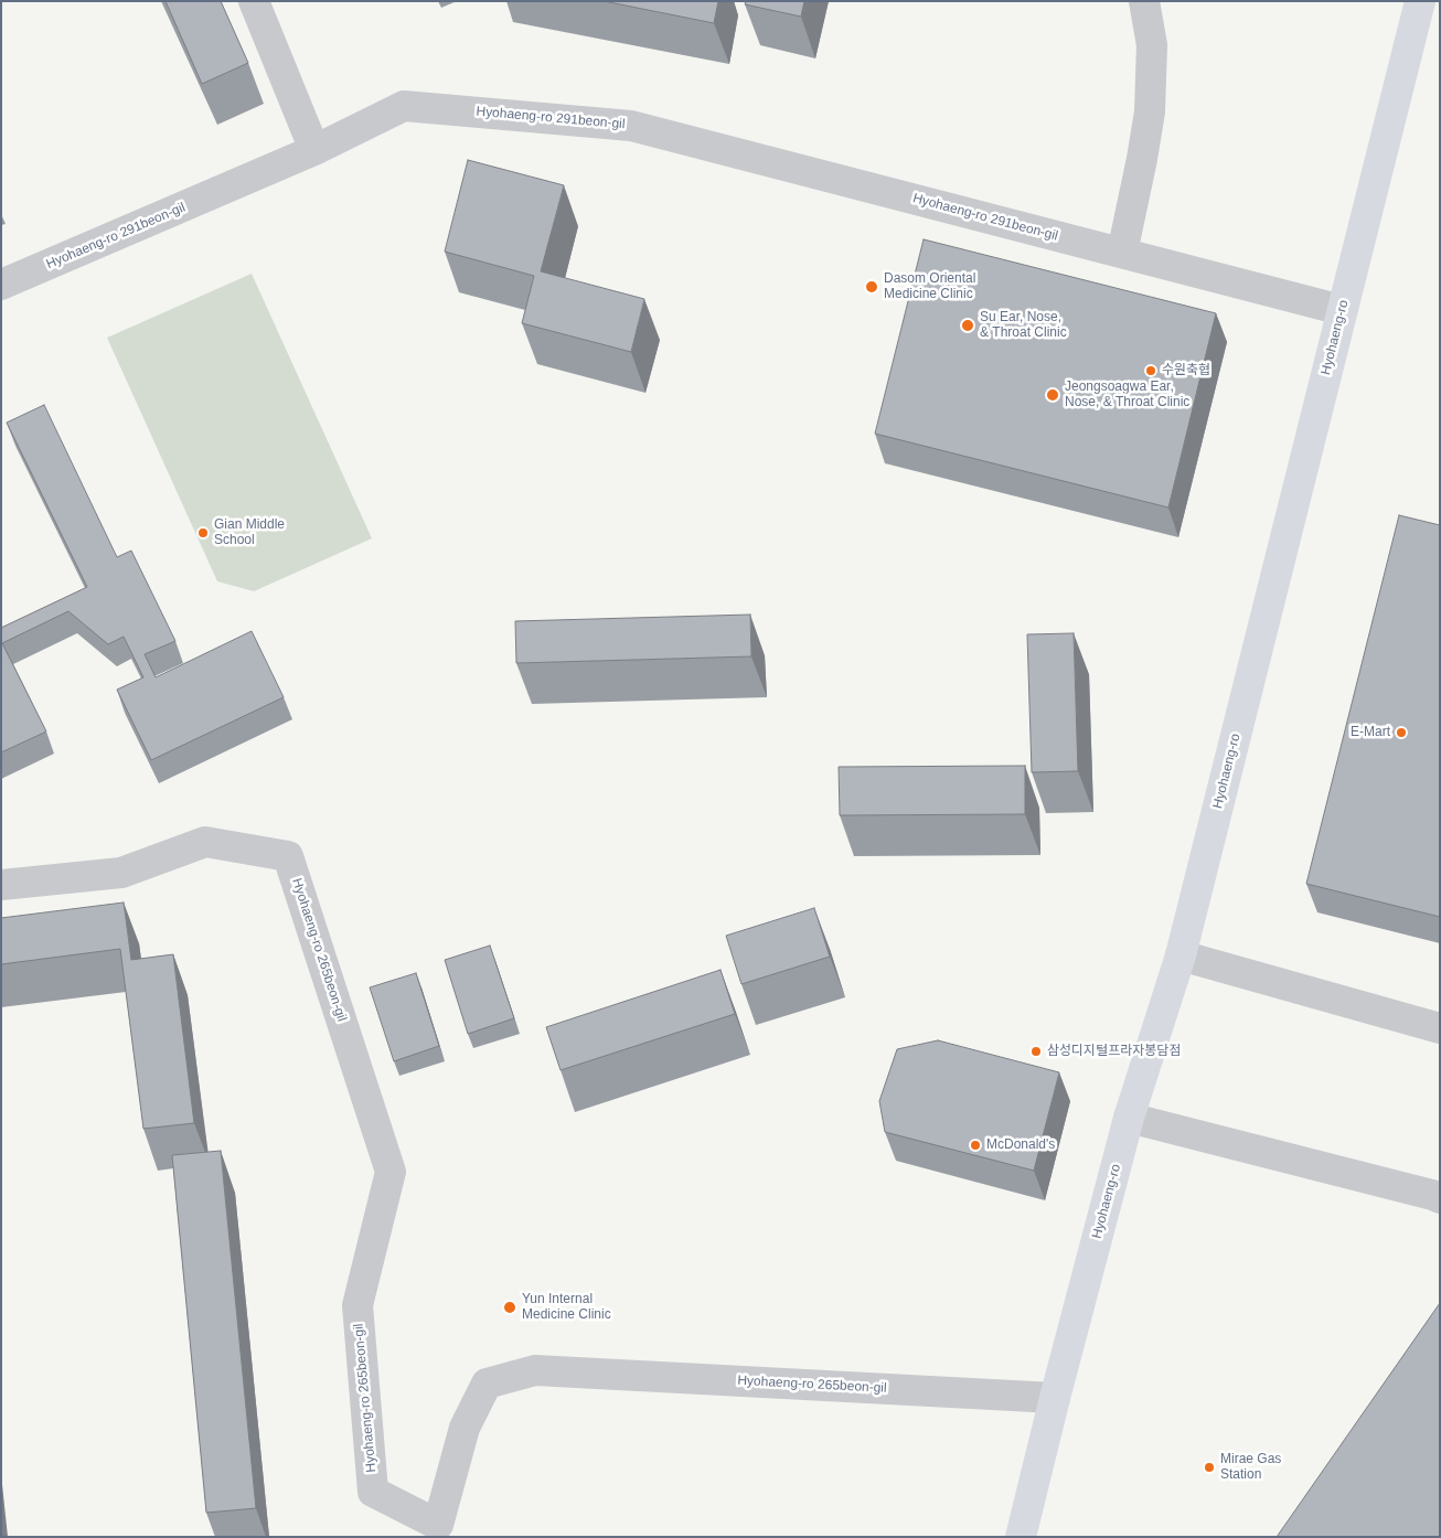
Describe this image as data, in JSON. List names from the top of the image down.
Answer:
{
  "streets": {
    "main road": ["Hyohaeng-ro"],
    "street": ["Hyohaeng-ro 291beon-gil", "Hyohaeng-ro 265beon-gil"]
  },
  "crossings": [
    ["Hyohaeng-ro 291beon-gil", "Hyohaeng-ro"],
    ["Hyohaeng-ro", "Hyohaeng-ro 265beon-gil"]
  ],
  "places": [
    "Dasom Oriental Medicine Clinic",
    "Su Ear, Nose, & Throat Clinic",
    "수원축협",
    "Jeongsoagwa Ear, Nose, & Throat Clinic",
    "Gian Middle School",
    "E-Mart",
    "삼성디지털프라자봉담점",
    "McDonald's",
    "Yun Internal Medicine Clinic",
    "Mirae Gas Station"
  ]
}
